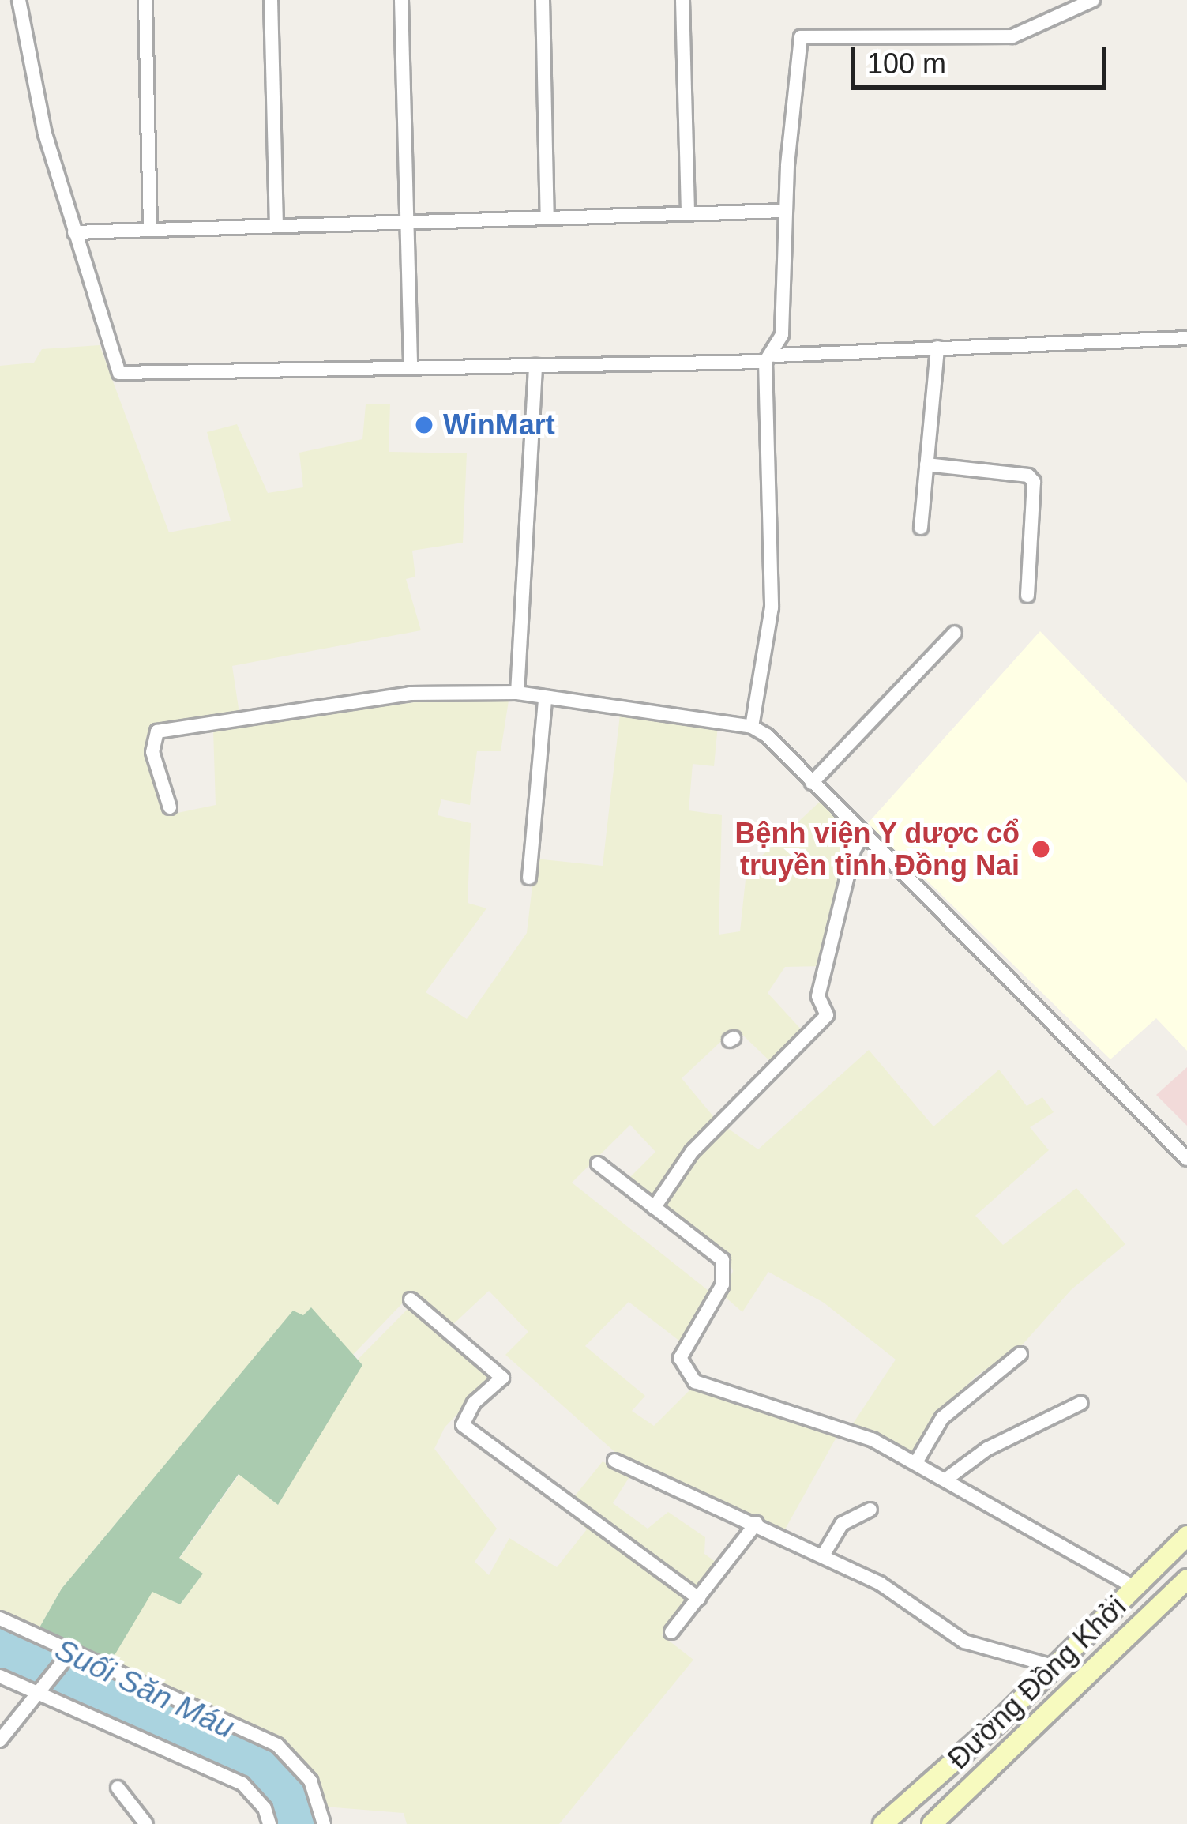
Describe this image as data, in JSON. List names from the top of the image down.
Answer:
{
  "streets": {
    "main road": ["Đường Đồng Khởi"]
  },
  "water": ["Suối Săn Máu"],
  "places": ["WinMart", "Bệnh viện Y dược cổ truyền tỉnh Đồng Nai"],
  "scale_bar": "100 m"
}
